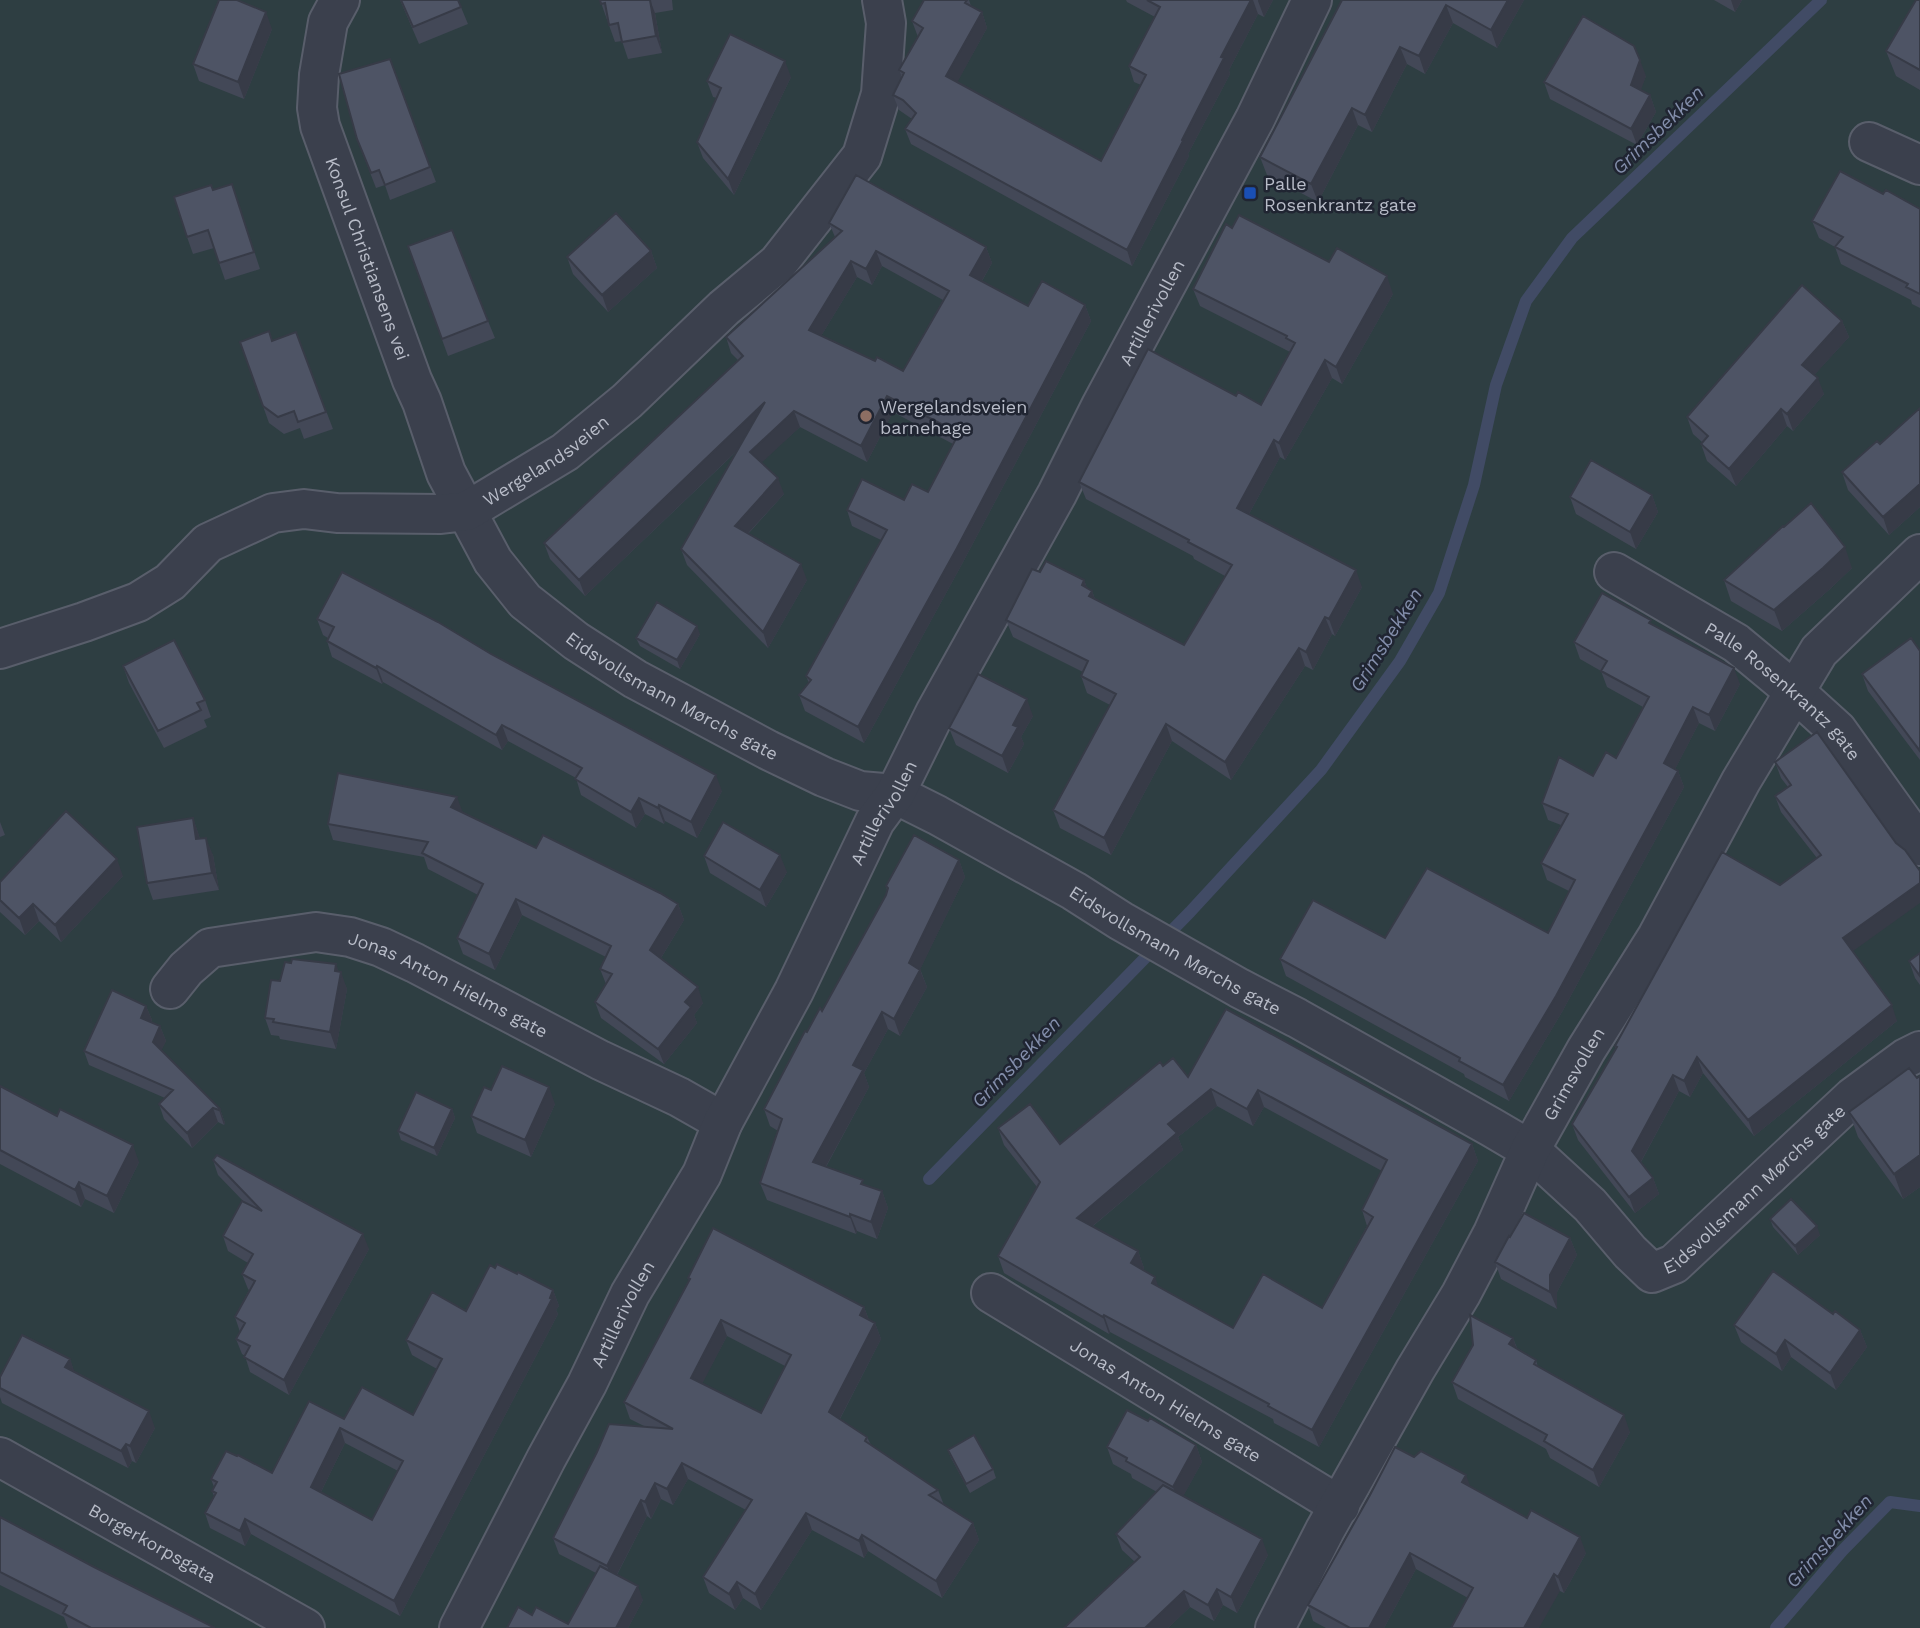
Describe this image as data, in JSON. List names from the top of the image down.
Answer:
{
  "streets": {
    "street": [
      "Konsul Christiansens vei",
      "Artillerivollen",
      "Wergelandsveien",
      "Eidsvollsmann Mørchs gate",
      "Palle Rosenkrantz gate",
      "Jonas Anton Hielms gate",
      "Grimsvollen",
      "Borgerkorpsgata"
    ]
  },
  "crossings": [
    ["Konsul Christiansens vei", "Wergelandsveien"],
    ["Konsul Christiansens vei", "Eidsvollsmann Mørchs gate"],
    ["Artillerivollen", "Eidsvollsmann Mørchs gate"],
    ["Artillerivollen", "Jonas Anton Hielms gate"],
    ["Wergelandsveien", "Eidsvollsmann Mørchs gate"],
    ["Eidsvollsmann Mørchs gate", "Grimsvollen"],
    ["Palle Rosenkrantz gate", "Grimsvollen"],
    ["Jonas Anton Hielms gate", "Grimsvollen"]
  ],
  "water": ["Grimsbekken"],
  "places": {
    "transit": ["Palle Rosenkrantz gate"],
    "other": ["Wergelandsveien barnehage"]
  }
}
